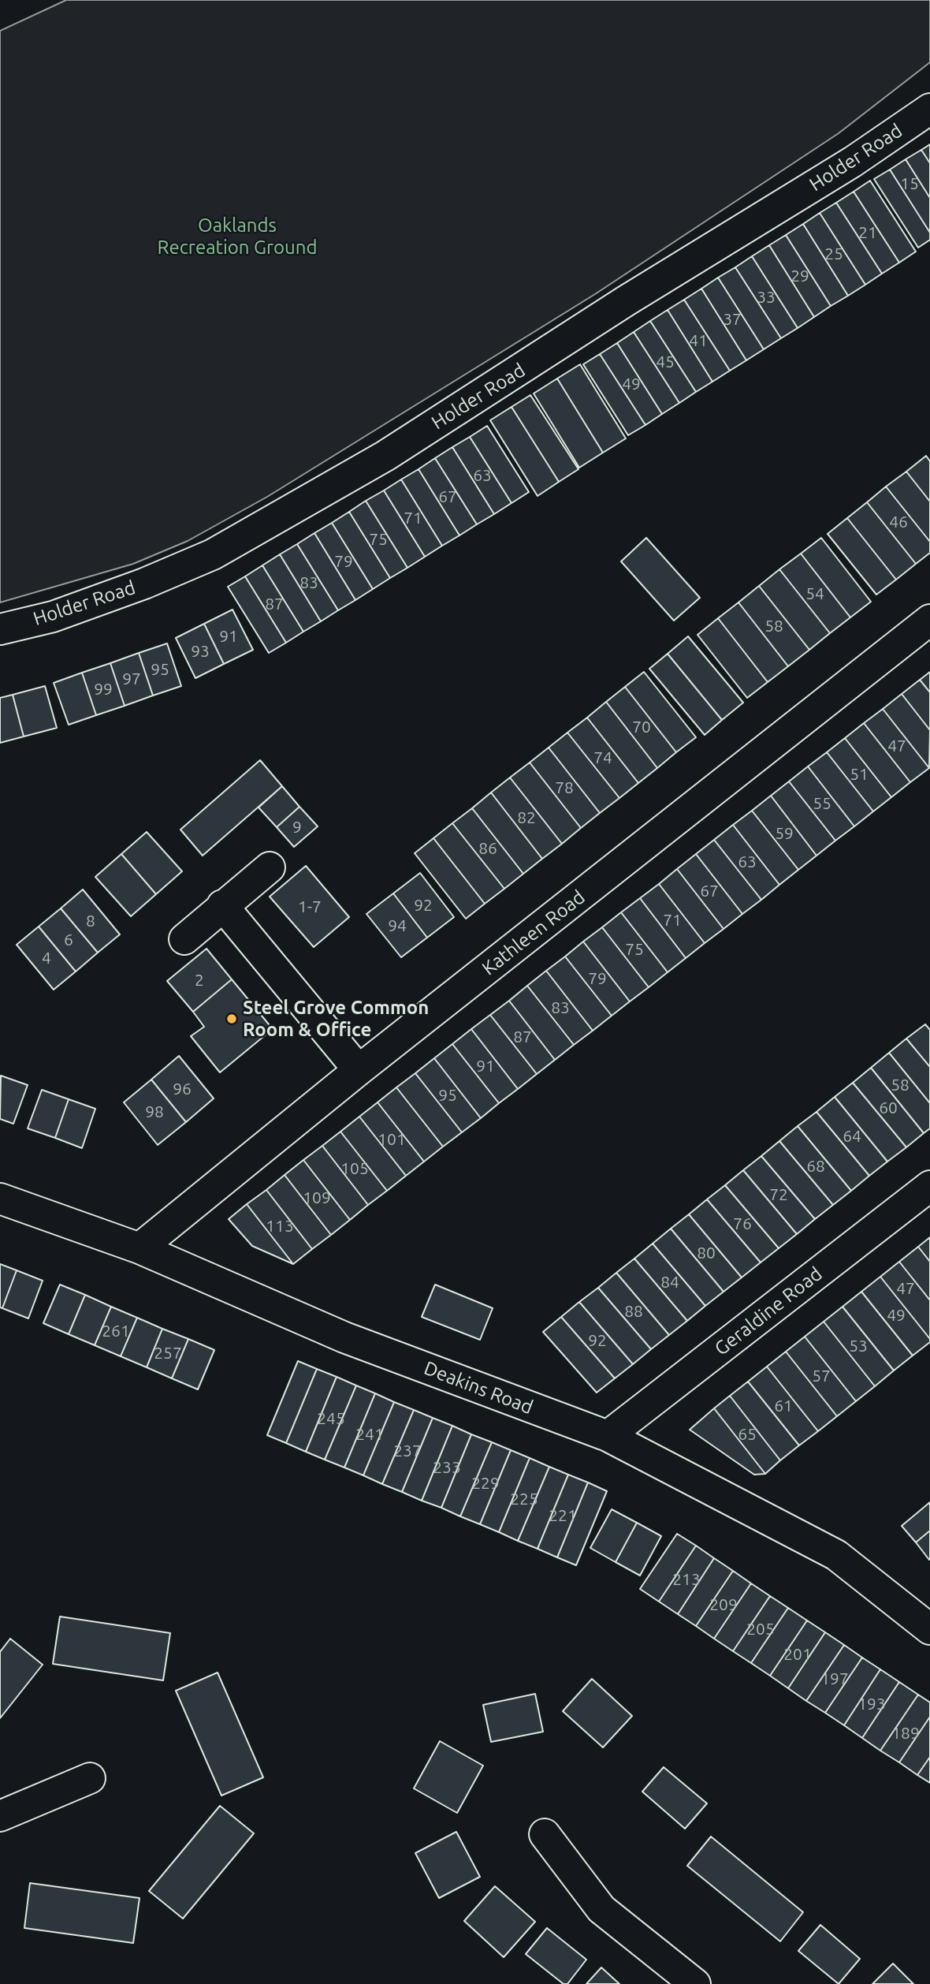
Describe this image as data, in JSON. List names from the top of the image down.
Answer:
{
  "streets": {
    "street": [
      "Holder Road",
      "Kathleen Road",
      "Geraldine Road",
      "Deakins Road"
    ]
  },
  "crossings": [
    ["Kathleen Road", "Deakins Road"],
    ["Geraldine Road", "Deakins Road"]
  ],
  "parks": ["Oaklands Recreation Ground"],
  "places": ["Steel Grove Common Room & Office"],
  "house_numbers": [
    "15",
    "21",
    "25",
    "29",
    "33",
    "37",
    "41",
    "45",
    "49",
    "63",
    "67",
    "71",
    "46",
    "75",
    "79",
    "83",
    "54",
    "87",
    "58",
    "91",
    "93",
    "95",
    "97",
    "99",
    "70",
    "47",
    "74",
    "51",
    "78",
    "55",
    "82",
    "9",
    "59",
    "86",
    "63",
    "67",
    "92",
    "1-7",
    "71",
    "8",
    "94",
    "6",
    "75",
    "4",
    "79",
    "2",
    "83",
    "87",
    "91",
    "58",
    "96",
    "95",
    "60",
    "98",
    "64",
    "101",
    "68",
    "105",
    "72",
    "109",
    "76",
    "113",
    "80",
    "84",
    "47",
    "88",
    "49",
    "261",
    "92",
    "53",
    "257",
    "57",
    "61",
    "245",
    "241",
    "65",
    "237",
    "233",
    "229",
    "225",
    "221",
    "213",
    "209",
    "205",
    "201",
    "197",
    "193",
    "189"
  ]
}
